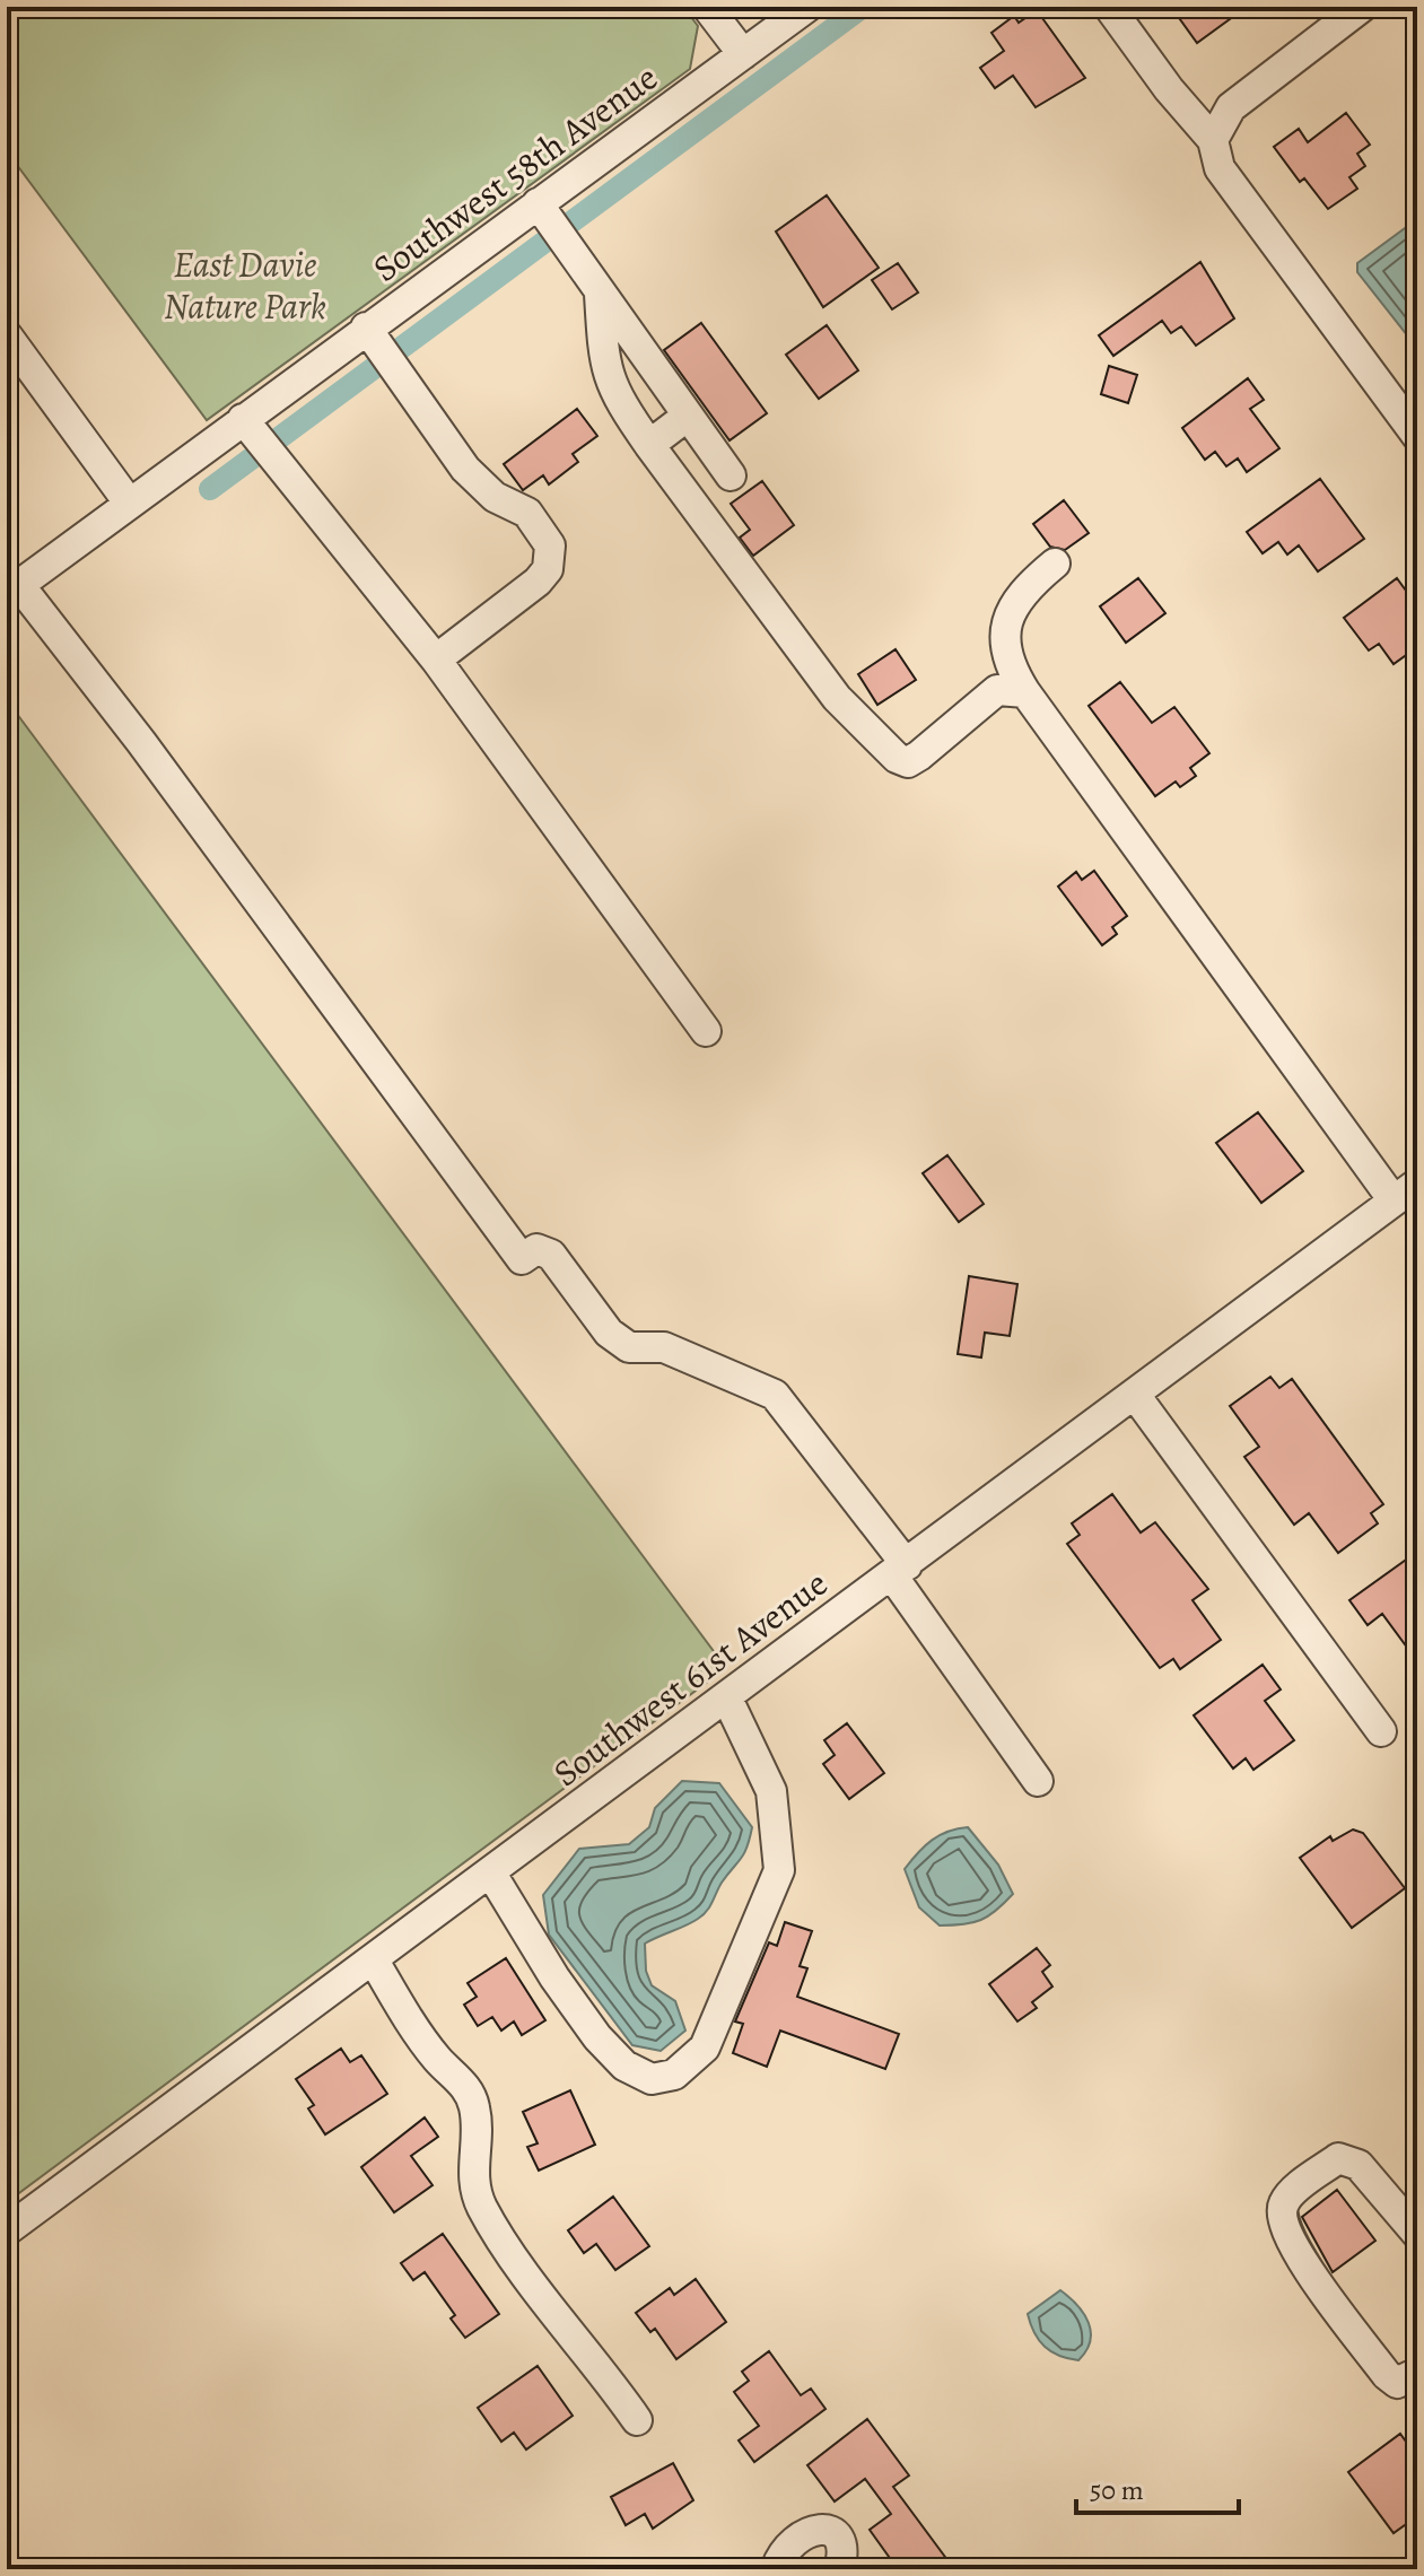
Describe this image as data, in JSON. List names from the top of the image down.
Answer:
{
  "streets": {
    "street": ["Southwest 58th Avenue", "Southwest 61st Avenue"]
  },
  "parks": ["East Davie Nature Park"],
  "scale_bar": "50 m"
}
